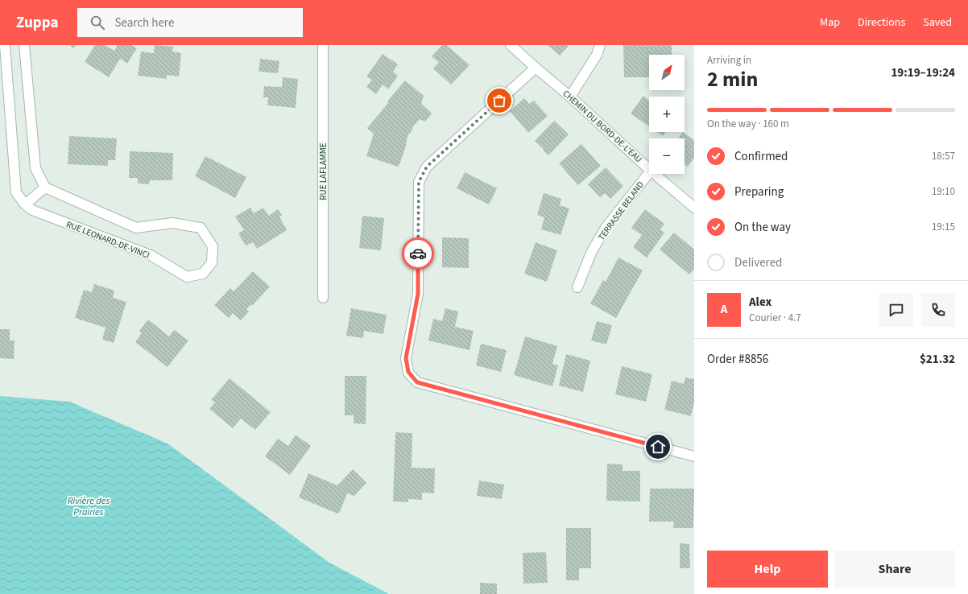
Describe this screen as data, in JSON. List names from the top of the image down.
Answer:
{
  "streets": {
    "street": [
      "CHEMIN DU BORD-DE-L'EAU",
      "RUE LAFLAMME",
      "TERRASSE BELAND",
      "RUE LEONARD-DE-VINCI"
    ]
  },
  "water": ["Rivière des Prairies"],
  "north": "top right",
  "page": {
    "header": "Zuppa",
    "search": "Search here",
    "nav": ["Map", "Directions", "Saved"],
    "heading": ["2 min", "Arriving in", "19:19–19:24"],
    "panel": [
      "Alex",
      "Courier · 4.7",
      "Order #8856",
      "$21.32"
    ],
    "map_buttons": ["+", "−"],
    "bar": "On the way · 160 m",
    "list": [
      ["Confirmed", "18:57"],
      ["Preparing", "19:10"],
      ["On the way", "19:15"],
      "Delivered"
    ],
    "round": "A",
    "buttons": ["Help", "Share"]
  }
}
